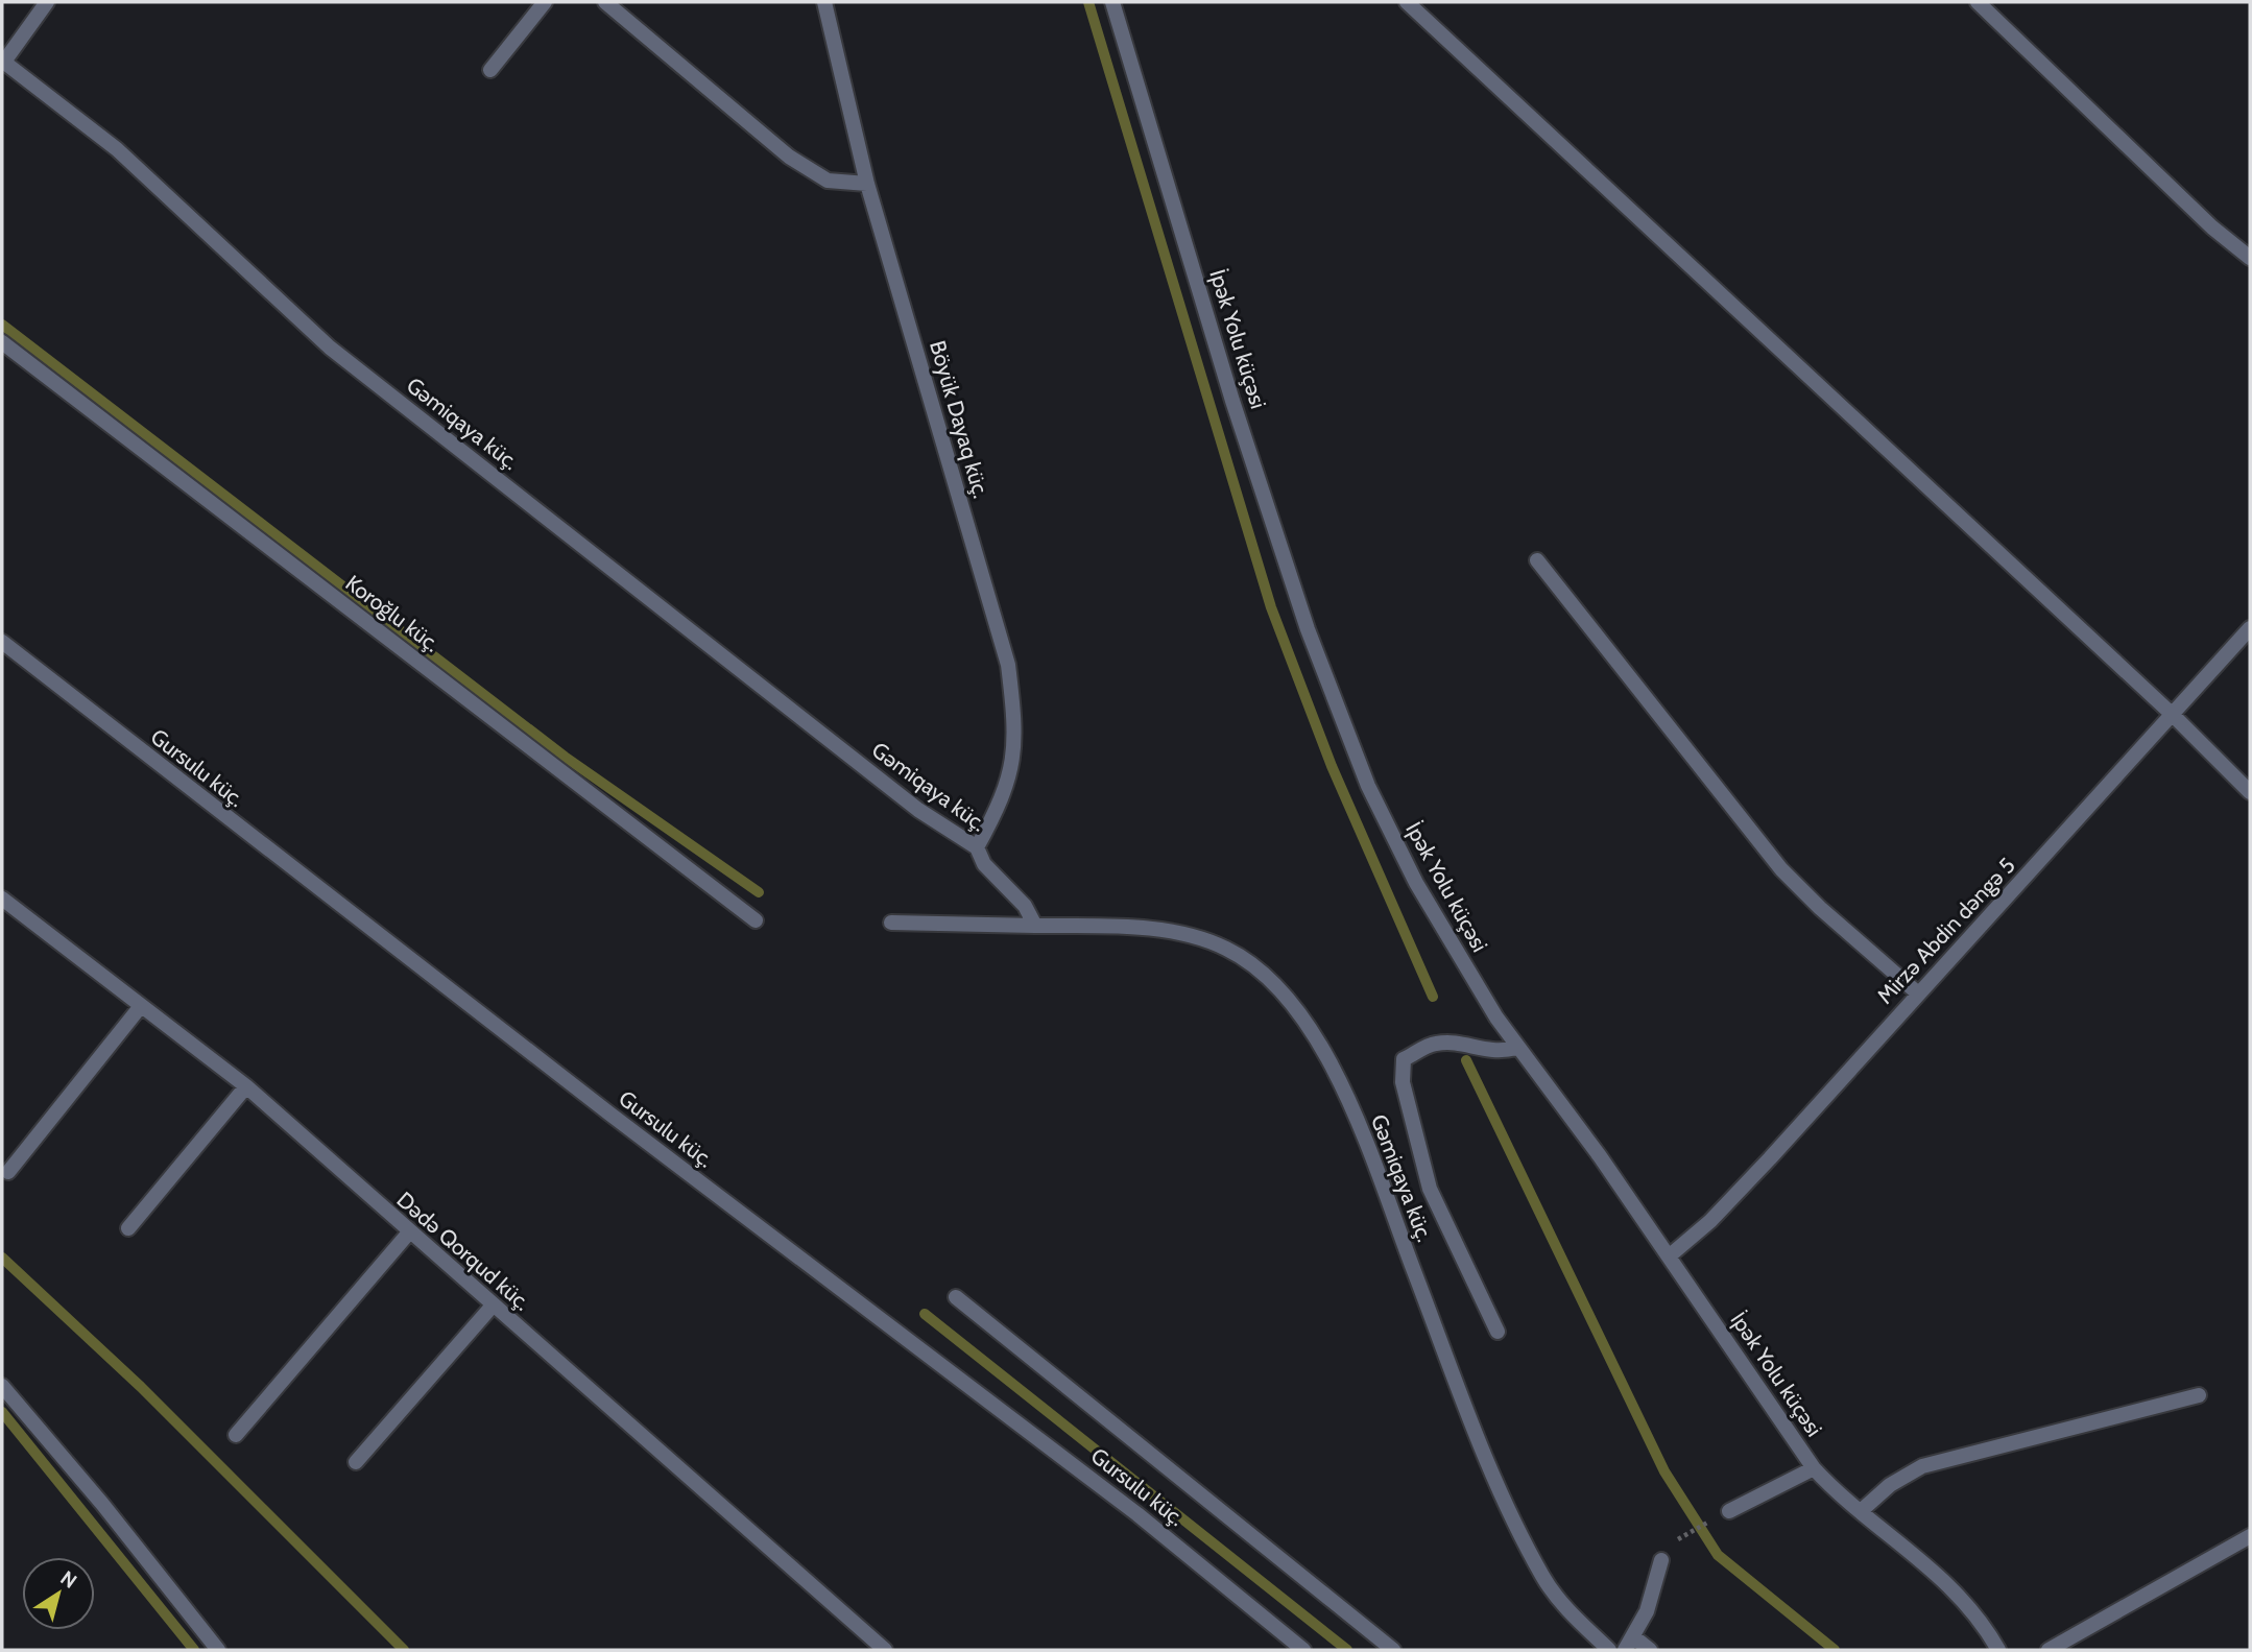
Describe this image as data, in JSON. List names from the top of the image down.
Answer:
{
  "streets": {
    "street": [
      "İpək Yolu küçəsi",
      "Böyük Dayaq küç.",
      "Gəmiqaya küç.",
      "Koroğlu küç.",
      "Gursulu küç.",
      "Mirzə Abdin dəngə 5",
      "Dədə Qorqud küç."
    ]
  },
  "crossings": [
    ["İpək Yolu küçəsi", "Mirzə Abdin dəngə 5"],
    ["Böyük Dayaq küç.", "Gəmiqaya küç."]
  ],
  "north": "top right"
}
